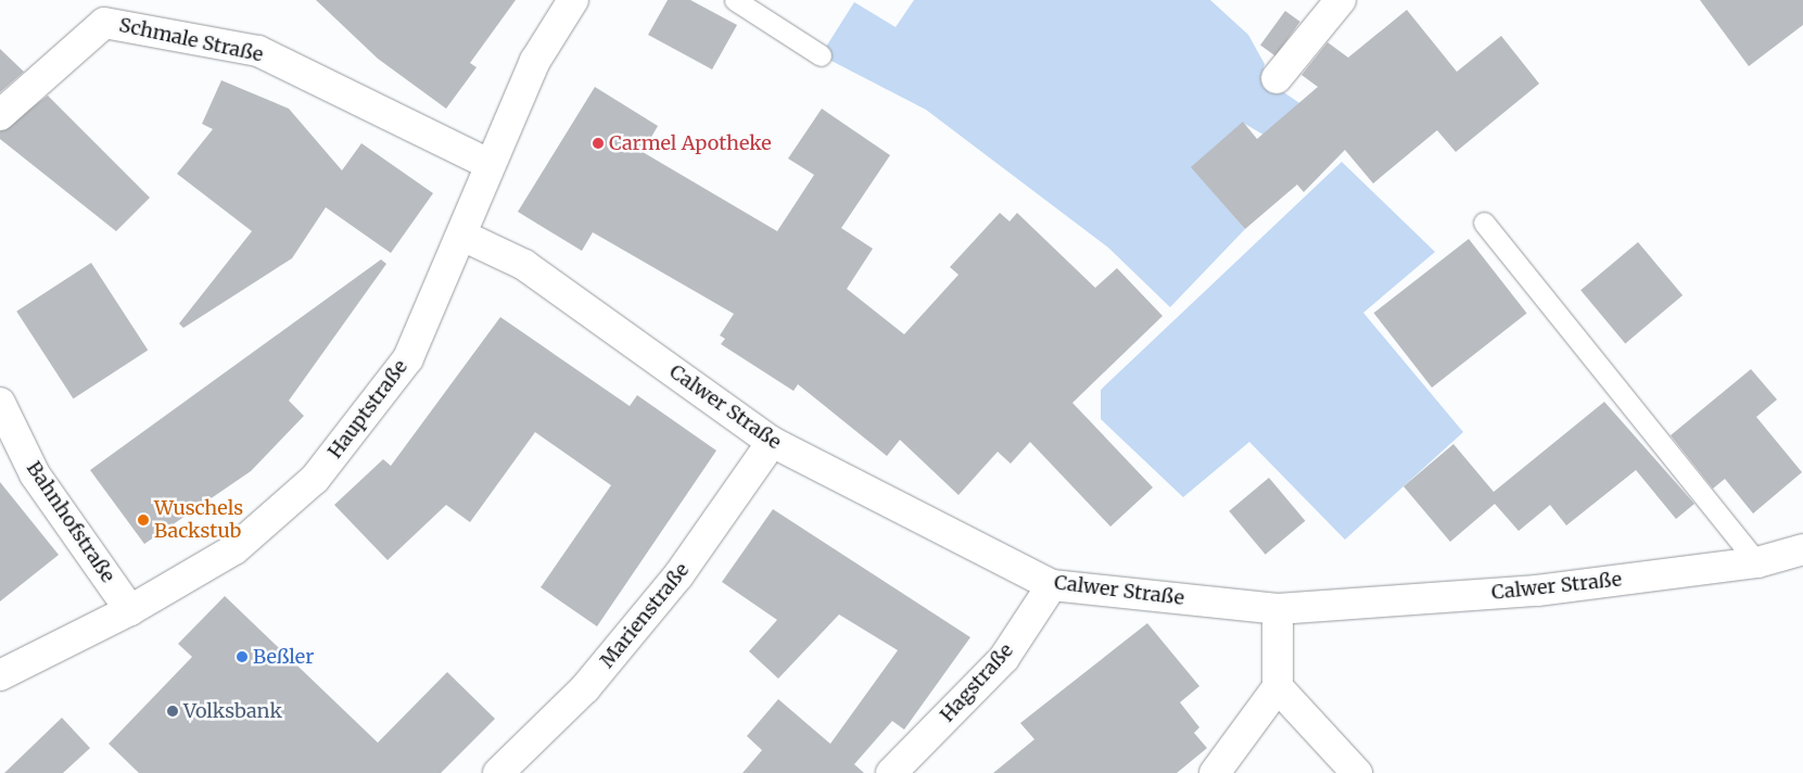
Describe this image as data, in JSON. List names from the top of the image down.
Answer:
{
  "streets": {
    "street": [
      "Schmale Straße",
      "Calwer Straße",
      "Hauptstraße",
      "Bahnhofstraße",
      "Marienstraße",
      "Hagstraße"
    ]
  },
  "crossings": [
    ["Schmale Straße", "Hauptstraße"],
    ["Calwer Straße", "Hauptstraße"],
    ["Calwer Straße", "Marienstraße"],
    ["Calwer Straße", "Hagstraße"],
    ["Hauptstraße", "Bahnhofstraße"]
  ],
  "places": [
    "Carmel Apotheke",
    "Wuschels Backstub",
    "Beßler",
    "Volksbank"
  ]
}
